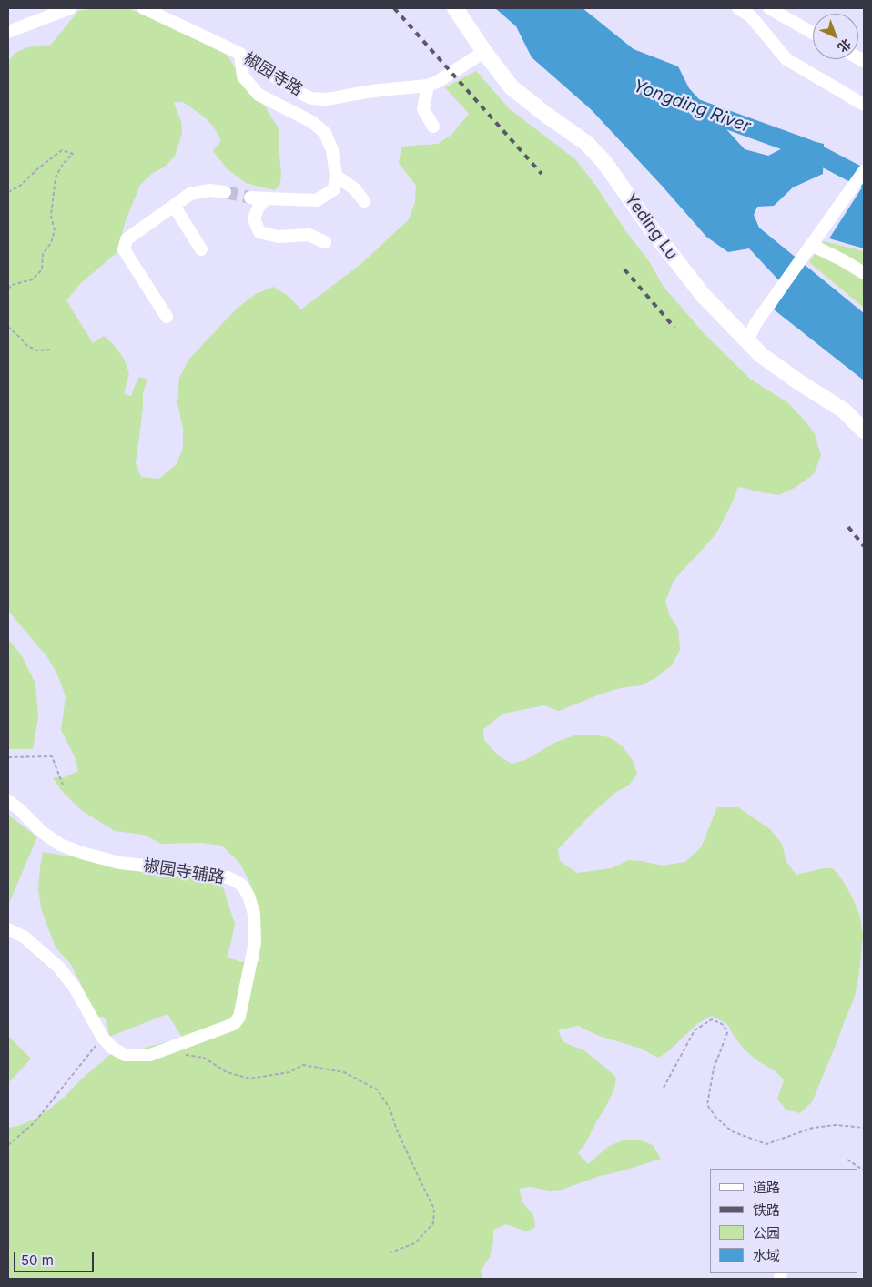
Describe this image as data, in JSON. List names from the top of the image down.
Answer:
{
  "streets": {
    "main road": ["Yeding Lu"],
    "street": ["椒园寺路", "椒园寺辅路"]
  },
  "crossings": [
    ["椒园寺路", "Yeding Lu"]
  ],
  "water": ["Yongding River"],
  "legend": [
    "道路",
    "铁路",
    "公园",
    "水域"
  ],
  "scale_bar": "50 m",
  "north": "bottom right"
}
